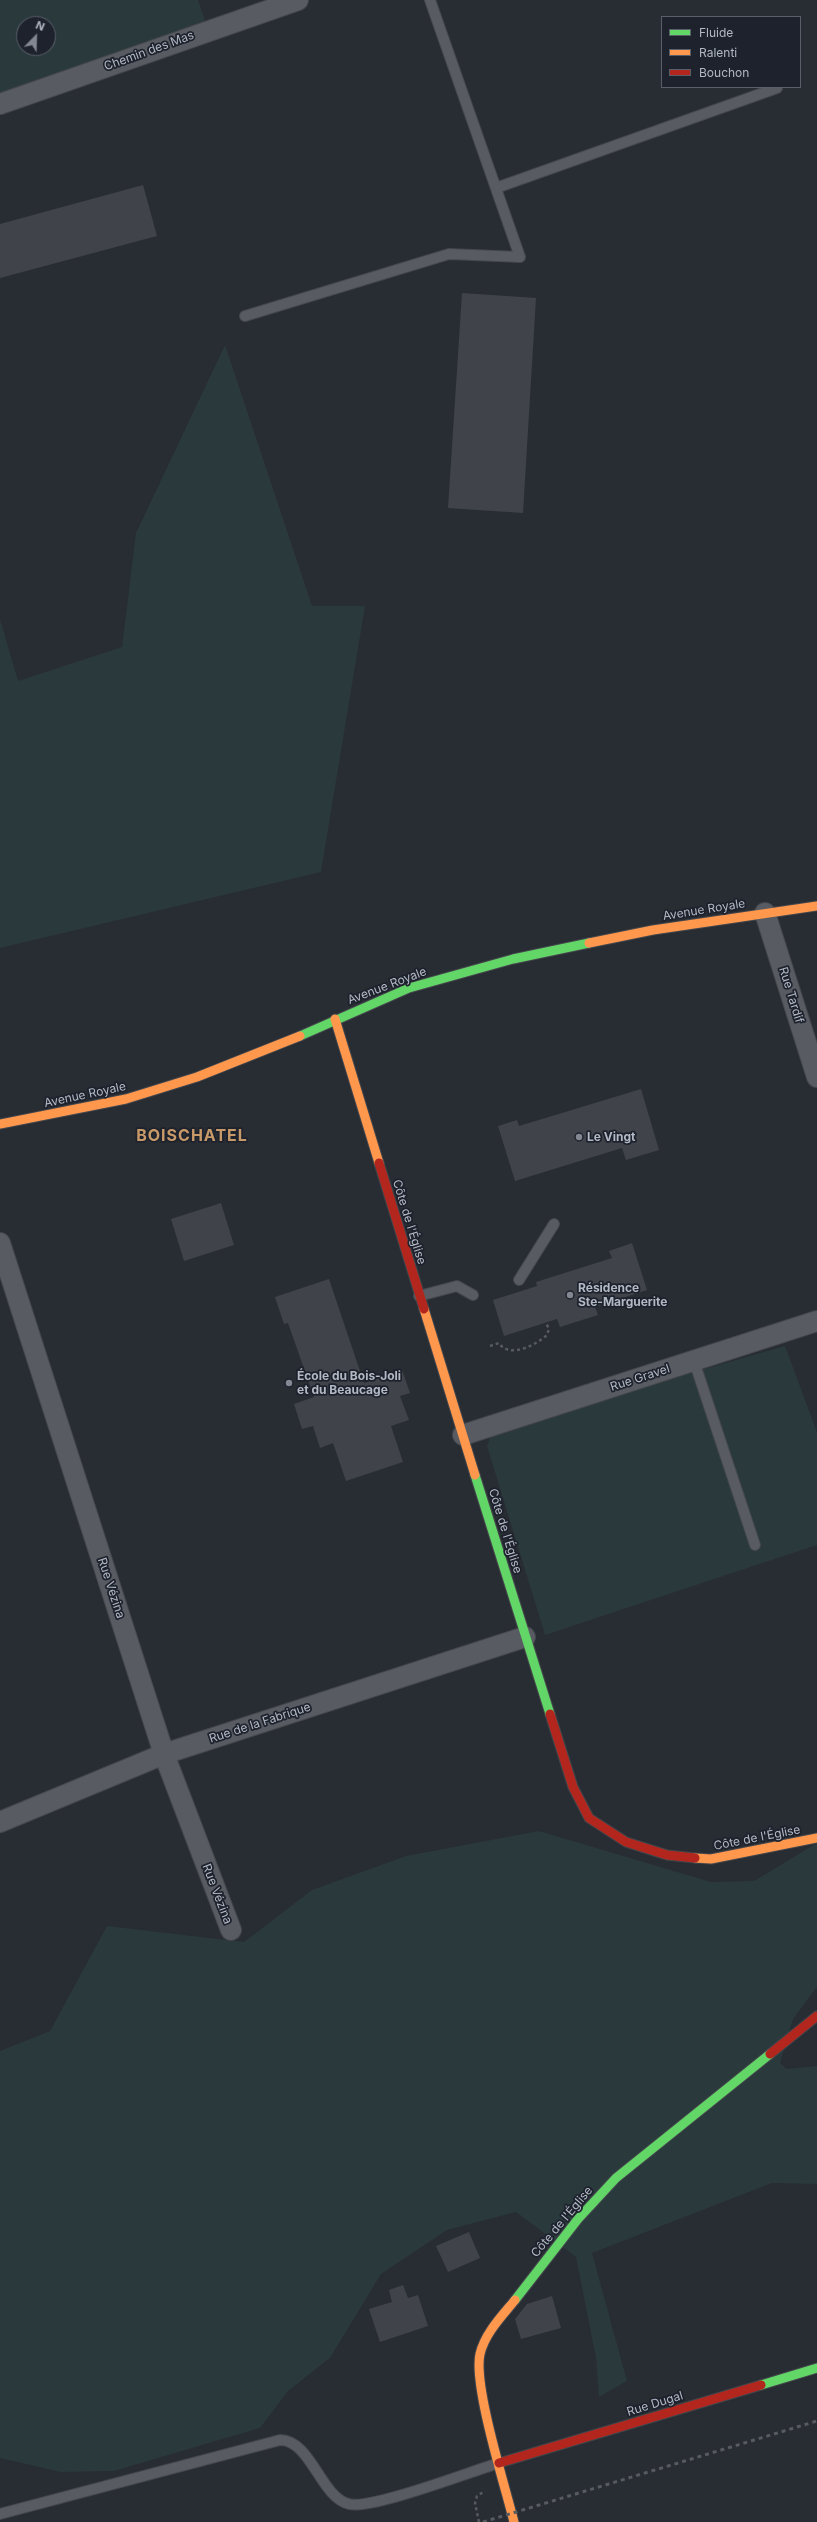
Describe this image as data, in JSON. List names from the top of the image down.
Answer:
{
  "streets": {
    "street": [
      "Chemin des Mas",
      "Avenue Royale",
      "Rue Tardif",
      "Côte de l'Église",
      "Rue Gravel",
      "Rue Vézina",
      "Rue de la Fabrique",
      "Rue Dugal"
    ]
  },
  "crossings": [
    ["Avenue Royale", "Rue Tardif"],
    ["Avenue Royale", "Côte de l'Église"],
    ["Côte de l'Église", "Rue Gravel"],
    ["Côte de l'Église", "Rue de la Fabrique"],
    ["Côte de l'Église", "Rue Dugal"],
    ["Rue Vézina", "Rue de la Fabrique"]
  ],
  "districts": ["BOISCHATEL"],
  "places": ["Le Vingt", "Résidence Ste-Marguerite", "École du Bois-Joli et du Beaucage"],
  "legend": ["Fluide", "Ralenti", "Bouchon"],
  "north": "top right"
}
